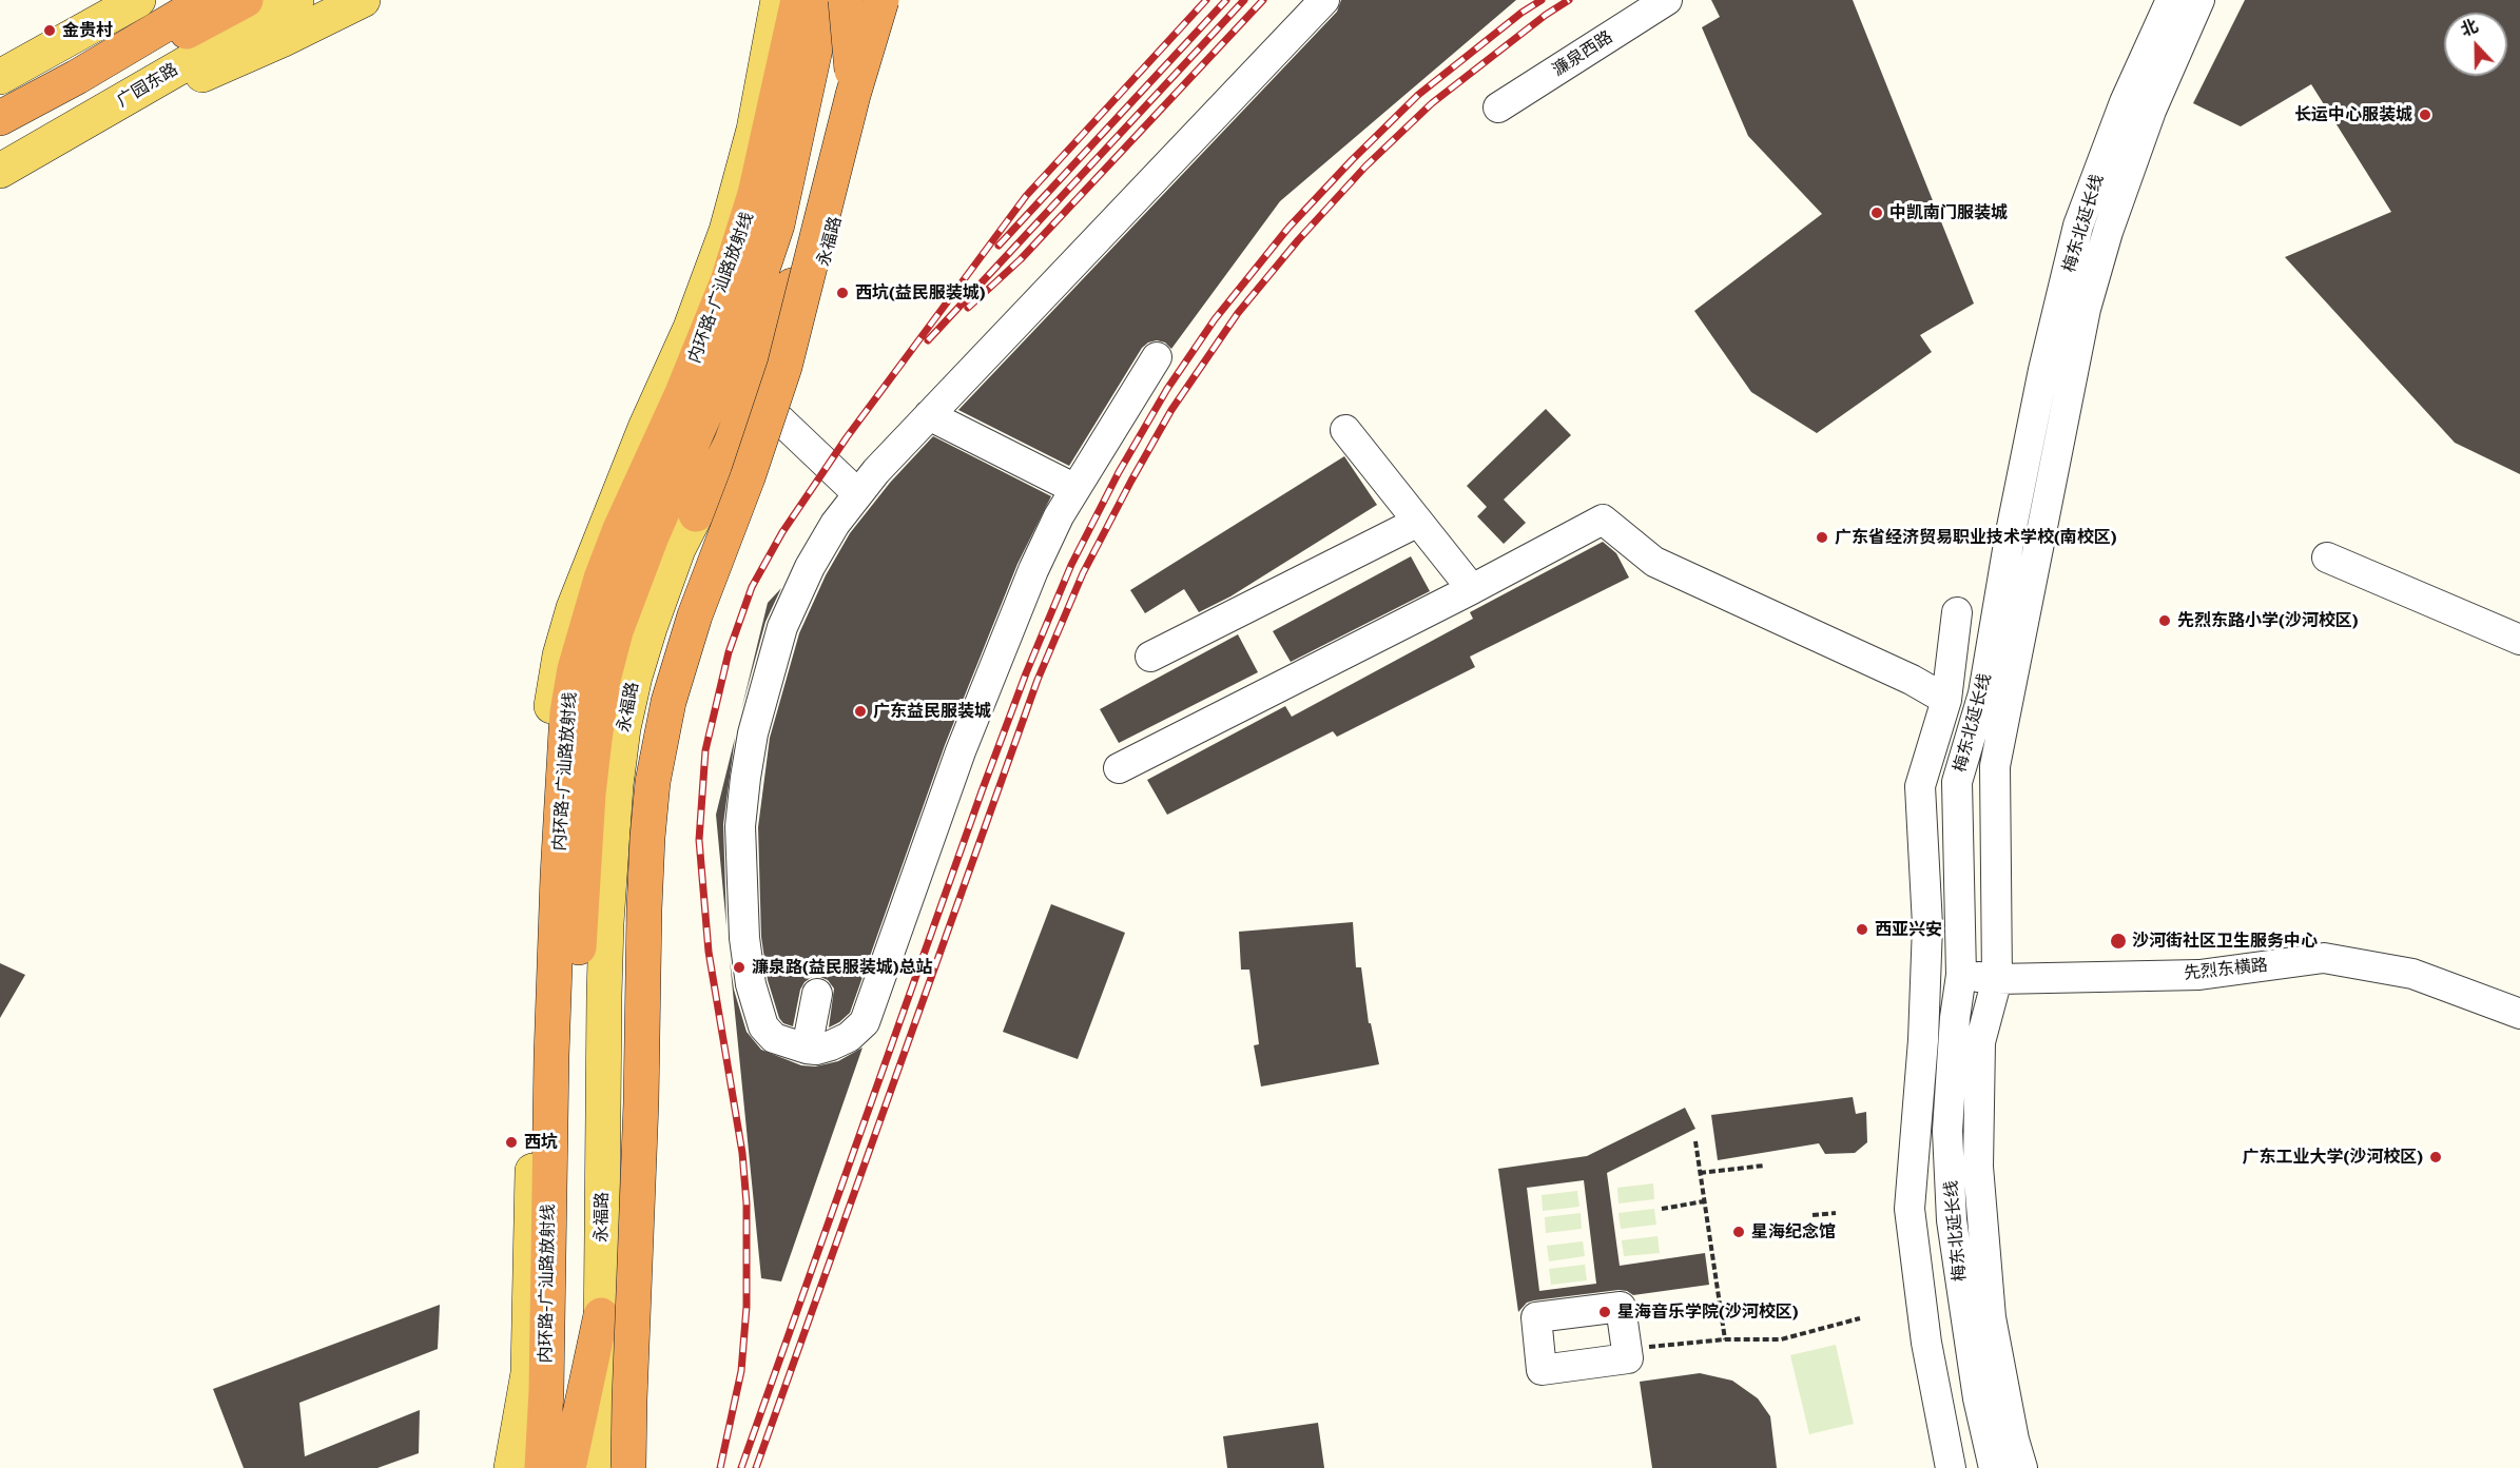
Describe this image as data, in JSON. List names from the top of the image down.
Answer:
{
  "streets": {
    "highway": ["内环路-广汕路放射线"],
    "main road": ["广园东路", "永福路"],
    "street": ["濂泉西路", "梅东北延长线", "先烈东横路"]
  },
  "crossings": [
    ["梅东北延长线", "先烈东横路"]
  ],
  "places": [
    "金贵村",
    "长运中心服装城",
    "中凯南门服装城",
    "西坑(益民服装城)",
    "广东省经济贸易职业技术学校(南校区)",
    "先烈东路小学(沙河校区)",
    "广东益民服装城",
    "西亚兴安",
    "沙河街社区卫生服务中心",
    "濂泉路(益民服装城)总站",
    "西坑",
    "广东工业大学(沙河校区)",
    "星海纪念馆",
    "星海音乐学院(沙河校区)"
  ],
  "north": "top"
}
